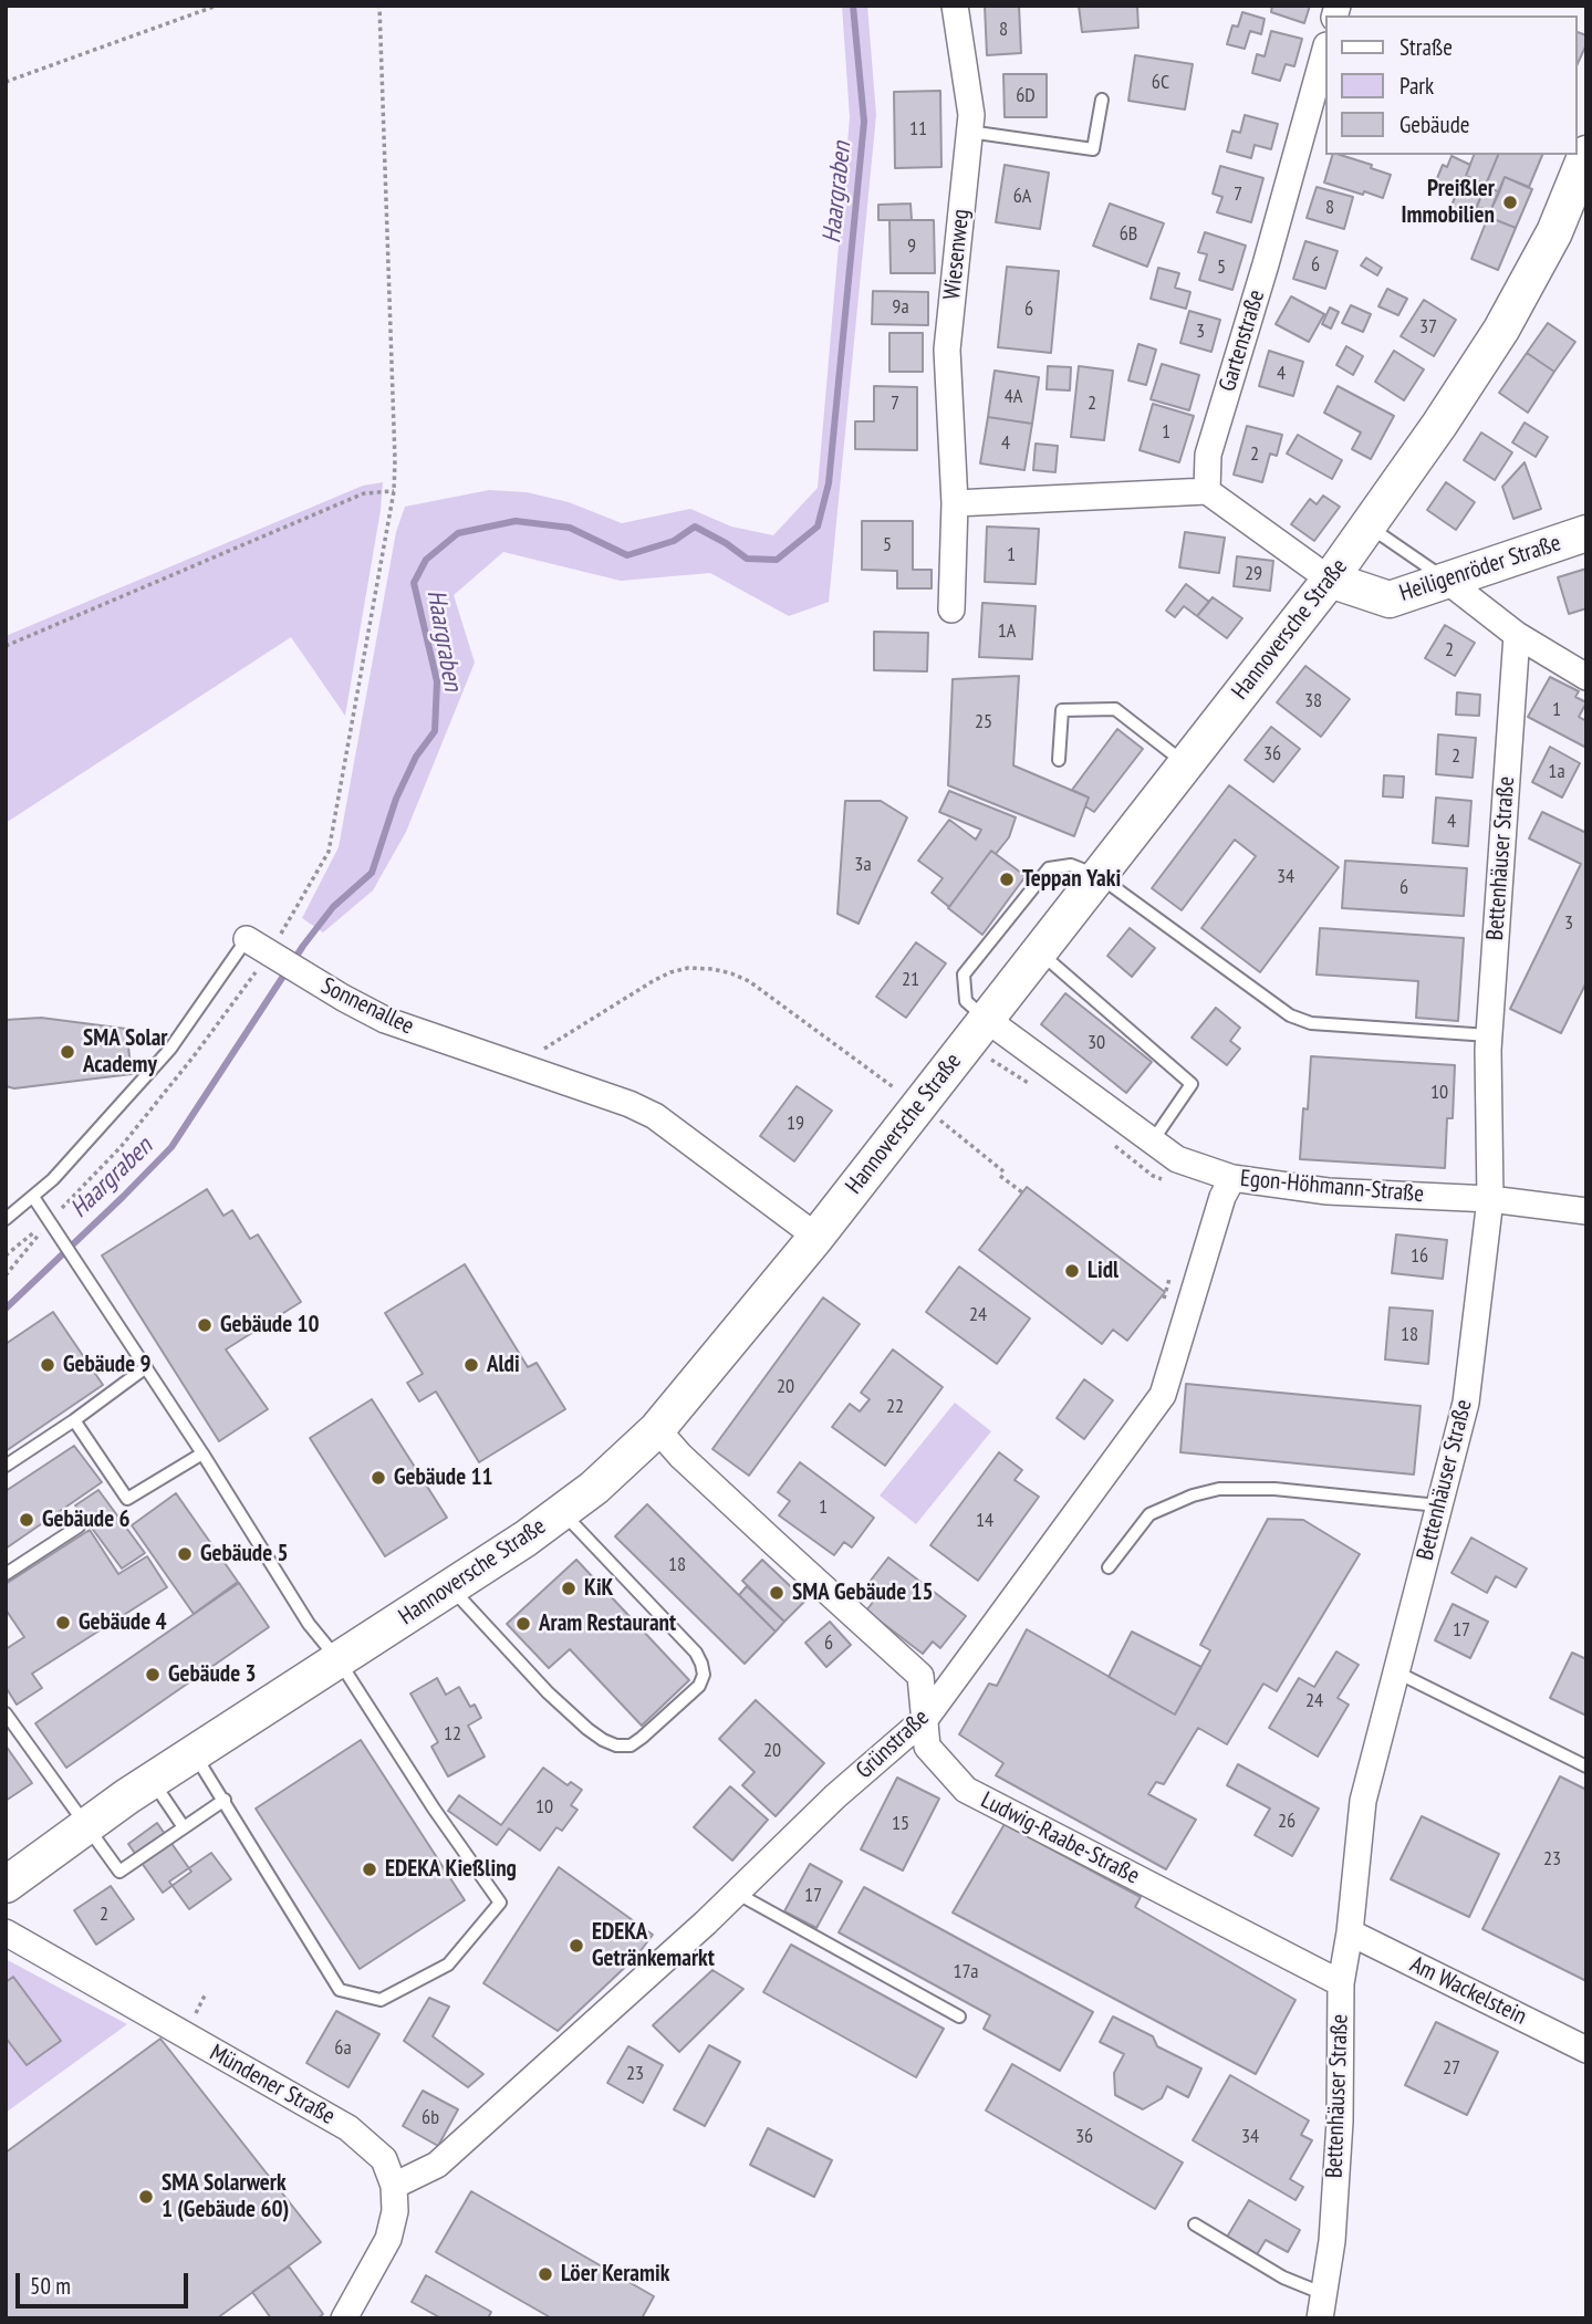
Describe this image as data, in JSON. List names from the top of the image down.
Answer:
{
  "streets": {
    "main road": ["Heiligenröder Straße", "Hannoversche Straße"],
    "street": [
      "Wiesenweg",
      "Gartenstraße",
      "Bettenhäuser Straße",
      "Sonnenallee",
      "Egon-Höhmann-Straße",
      "Grünstraße",
      "Ludwig-Raabe-Straße",
      "Am Wackelstein",
      "Mündener Straße"
    ]
  },
  "crossings": [
    ["Heiligenröder Straße", "Hannoversche Straße"],
    ["Hannoversche Straße", "Sonnenallee"],
    ["Hannoversche Straße", "Egon-Höhmann-Straße"],
    ["Hannoversche Straße", "Ludwig-Raabe-Straße"],
    ["Bettenhäuser Straße", "Egon-Höhmann-Straße"],
    ["Bettenhäuser Straße", "Ludwig-Raabe-Straße"],
    ["Bettenhäuser Straße", "Am Wackelstein"],
    ["Egon-Höhmann-Straße", "Grünstraße"],
    ["Grünstraße", "Ludwig-Raabe-Straße"],
    ["Grünstraße", "Mündener Straße"]
  ],
  "water": ["Haargraben"],
  "places": [
    "Preißler Immobilien",
    "Teppan Yaki",
    "SMA Solar Academy",
    "Lidl",
    "Gebäude 10",
    "Gebäude 9",
    "Aldi",
    "Gebäude 11",
    "Gebäude 6",
    "Gebäude 5",
    "KiK",
    "SMA Gebäude 15",
    "Gebäude 4",
    "Aram Restaurant",
    "Gebäude 3",
    "EDEKA Kießling",
    "EDEKA Getränkemarkt",
    "SMA Solarwerk 1 (Gebäude 60)",
    "Löer Keramik"
  ],
  "house_numbers": [
    "8",
    "6C",
    "6D",
    "11",
    "7",
    "6A",
    "8",
    "6B",
    "9",
    "6",
    "5",
    "9a",
    "6",
    "37",
    "3",
    "4",
    "4A",
    "7",
    "2",
    "1",
    "4",
    "2",
    "5",
    "1",
    "29",
    "1A",
    "2",
    "38",
    "1",
    "25",
    "36",
    "2",
    "1a",
    "4",
    "3a",
    "34",
    "6",
    "3",
    "21",
    "30",
    "10",
    "19",
    "16",
    "24",
    "18",
    "20",
    "22",
    "1",
    "14",
    "18",
    "17",
    "6",
    "24",
    "12",
    "20",
    "10",
    "26",
    "15",
    "23",
    "17",
    "2",
    "17a",
    "6a",
    "27",
    "23",
    "6b",
    "36",
    "34"
  ],
  "legend": ["Straße", "Park", "Gebäude"],
  "scale_bar": "50 m"
}
